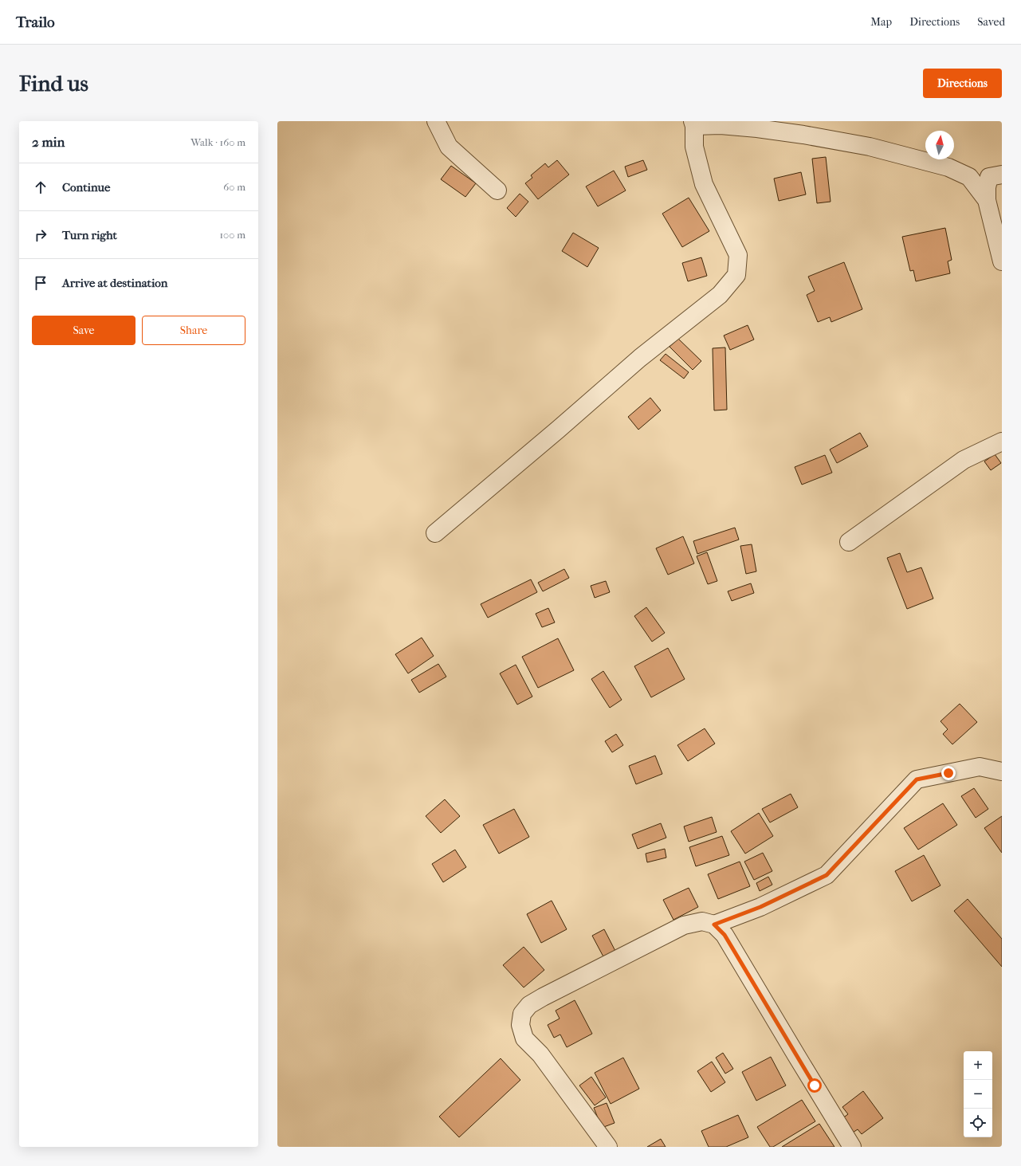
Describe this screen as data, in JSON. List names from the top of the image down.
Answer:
{
  "north": "top",
  "page": {
    "header": "Trailo",
    "nav": ["Map", "Directions", "Saved"],
    "buttons": [
      "Directions",
      ["Save", "Share"]
    ],
    "title": "Find us",
    "heading": ["2 min", "Walk · 160 m"],
    "list": [
      ["Continue", "60 m"],
      ["Turn right", "100 m"],
      "Arrive at destination"
    ],
    "map_buttons": ["+", "−"]
  }
}
